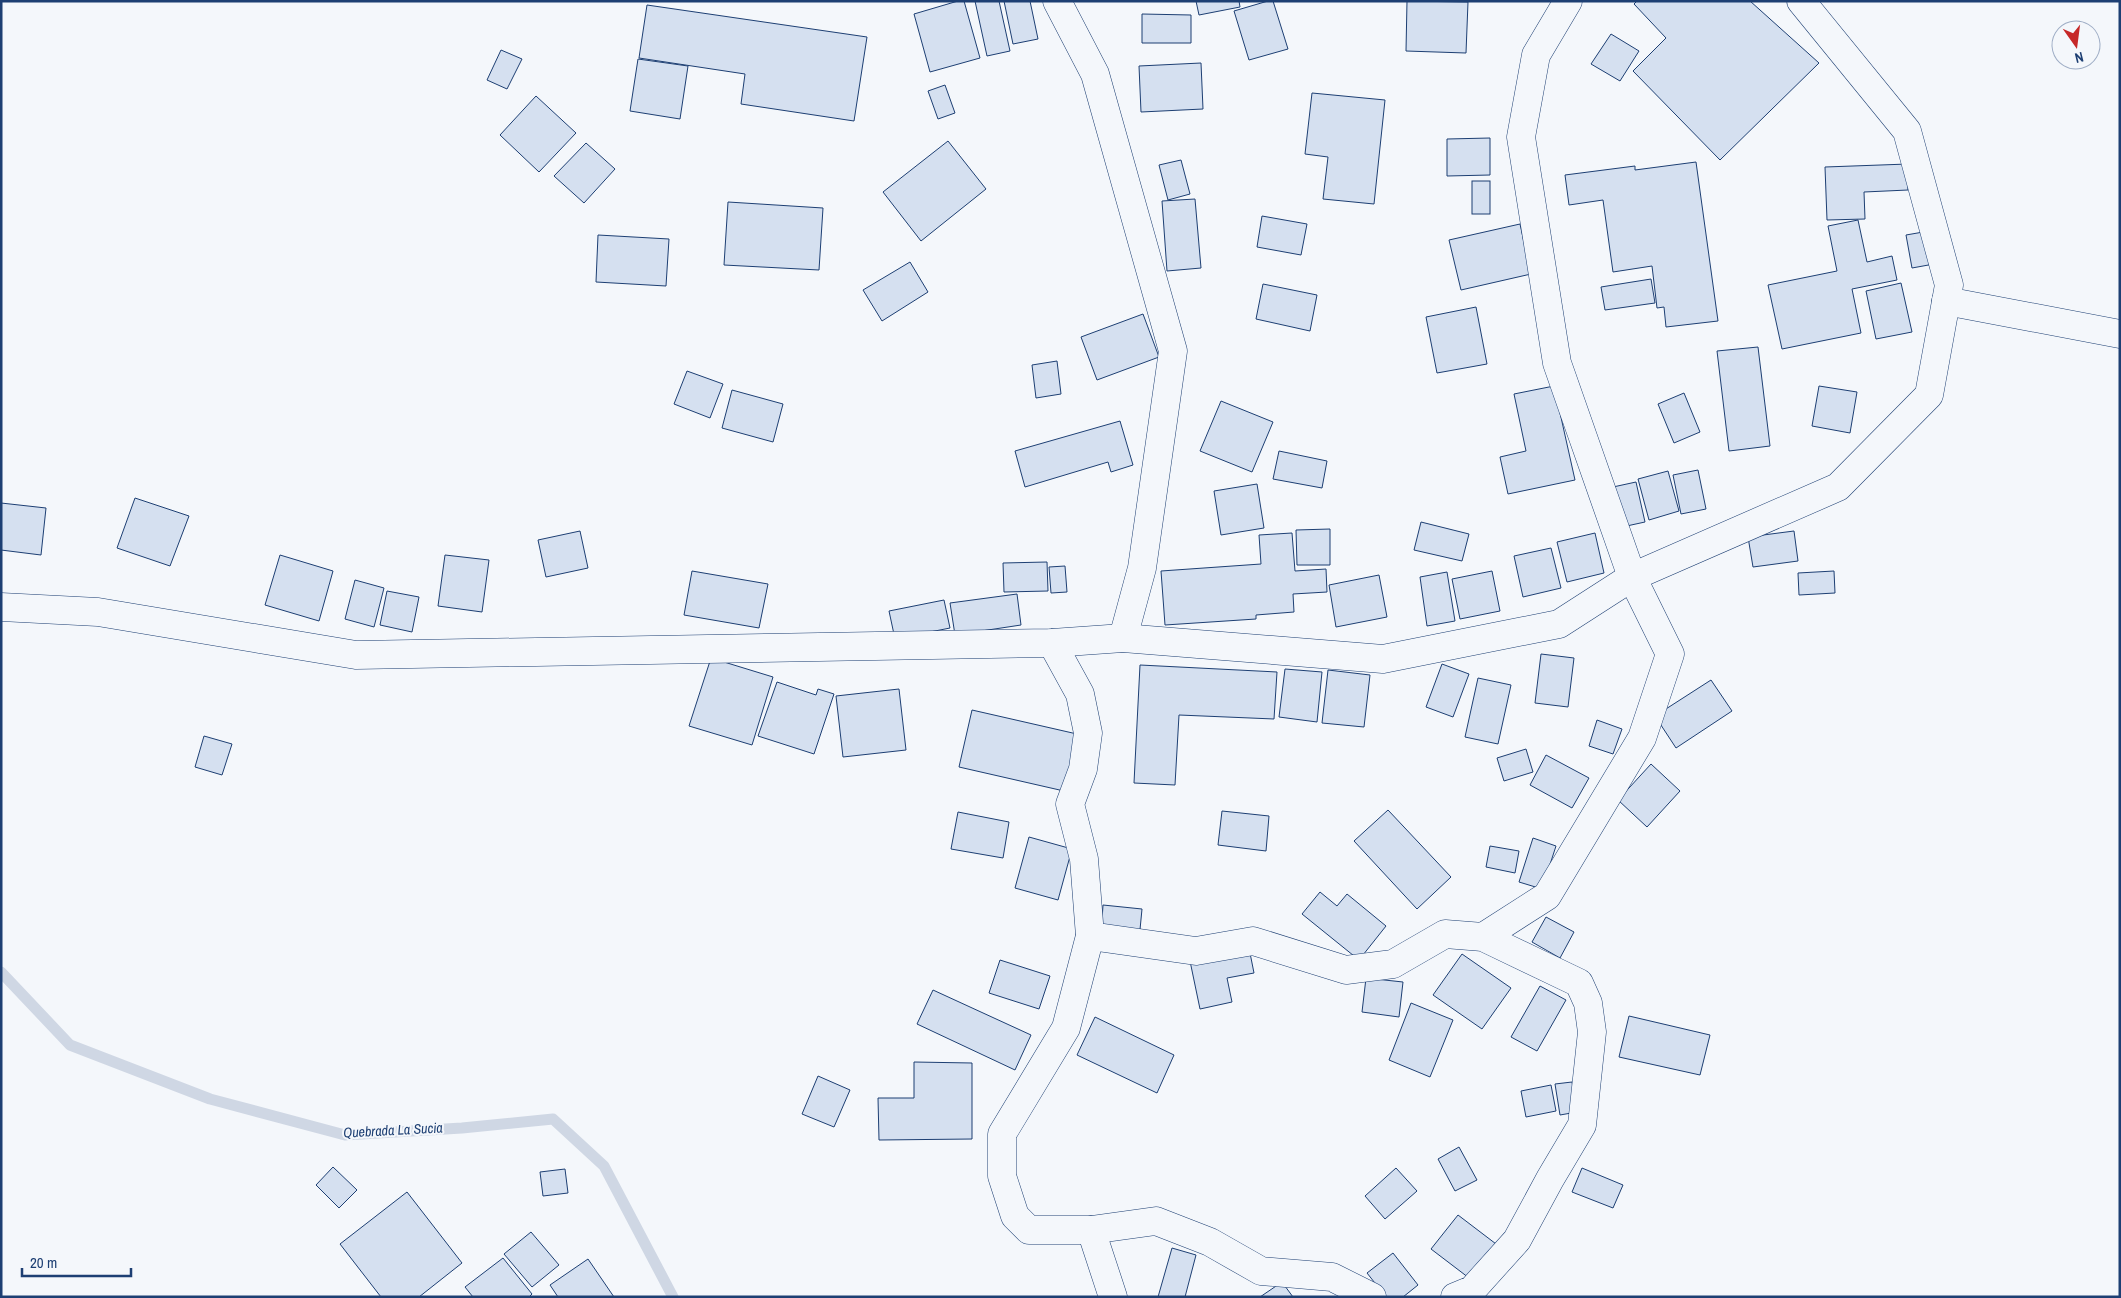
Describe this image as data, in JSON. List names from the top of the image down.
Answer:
{
  "water": ["Quebrada La Sucia"],
  "scale_bar": "20 m",
  "north": "bottom"
}
